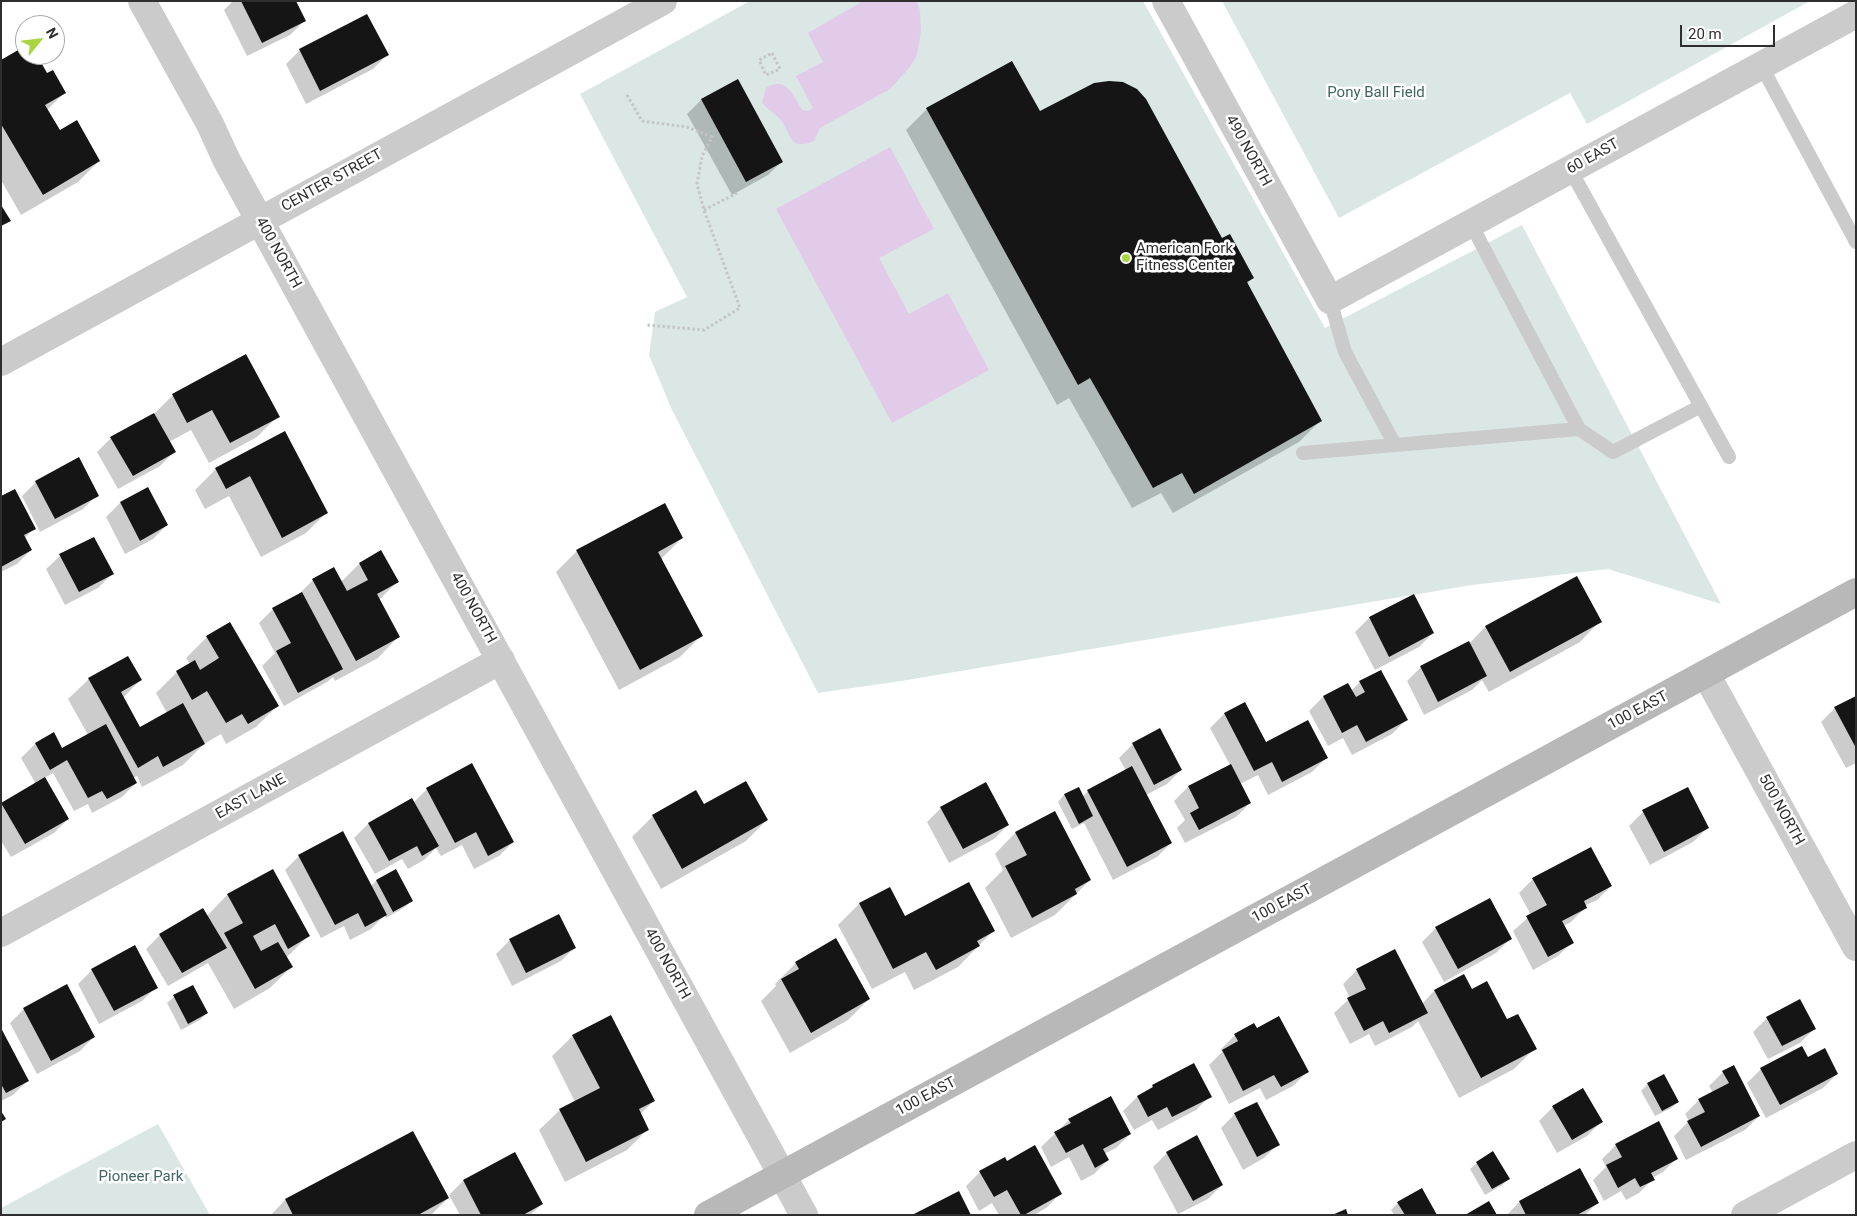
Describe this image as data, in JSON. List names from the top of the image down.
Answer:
{
  "streets": {
    "main road": ["100 EAST"],
    "street": [
      "490 NORTH",
      "60 EAST",
      "CENTER STREET",
      "400 NORTH",
      "EAST LANE",
      "500 NORTH"
    ]
  },
  "crossings": [
    ["490 NORTH", "60 EAST"],
    ["CENTER STREET", "400 NORTH"],
    ["400 NORTH", "100 EAST"],
    ["400 NORTH", "EAST LANE"],
    ["100 EAST", "500 NORTH"]
  ],
  "parks": ["Pony Ball Field", "Pioneer Park"],
  "places": ["American Fork Fitness Center"],
  "scale_bar": "20 m",
  "north": "top right"
}
